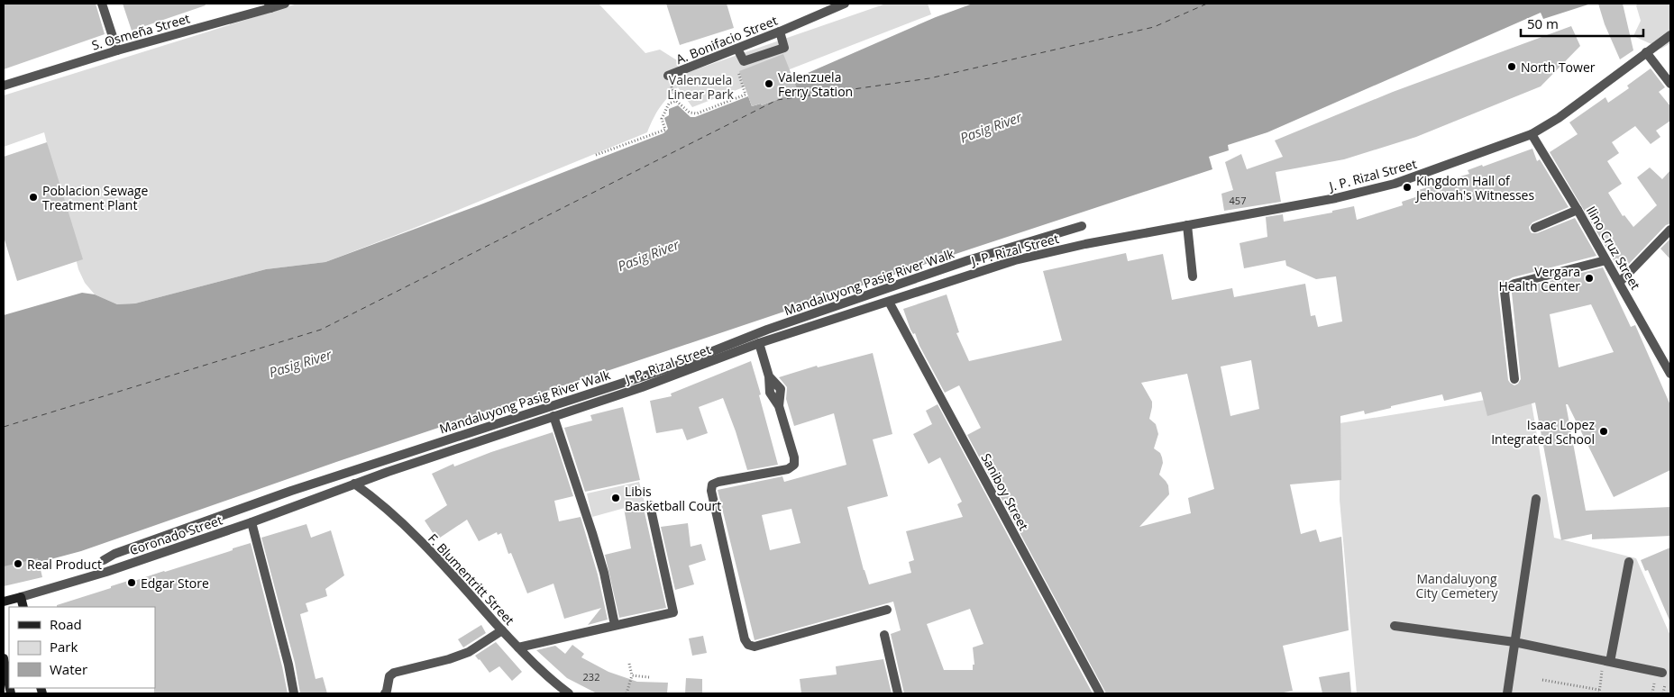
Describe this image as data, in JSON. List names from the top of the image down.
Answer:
{
  "streets": {
    "main road": ["Coronado Street"],
    "street": [
      "S. Osmeña Street",
      "A. Bonifacio Street",
      "J. P. Rizal Street",
      "Ilino Cruz Street",
      "Mandaluyong Pasig River Walk",
      "Saniboy Street",
      "F. Blumentritt Street"
    ]
  },
  "crossings": [
    ["J. P. Rizal Street", "Ilino Cruz Street"],
    ["J. P. Rizal Street", "Saniboy Street"],
    ["J. P. Rizal Street", "Coronado Street"],
    ["J. P. Rizal Street", "F. Blumentritt Street"],
    ["Coronado Street", "F. Blumentritt Street"]
  ],
  "water": ["Pasig River"],
  "parks": ["Valenzuela Linear Park", "Mandaluyong City Cemetery"],
  "places": [
    "North Tower",
    "Valenzuela Ferry Station",
    "Kingdom Hall of Jehovah's Witnesses",
    "Poblacion Sewage Treatment Plant",
    "Vergara Health Center",
    "Isaac Lopez Integrated School",
    "Libis Basketball Court",
    "Real Product",
    "Edgar Store"
  ],
  "house_numbers": ["457", "232"],
  "legend": ["Road", "Park", "Water"],
  "scale_bar": "50 m"
}
